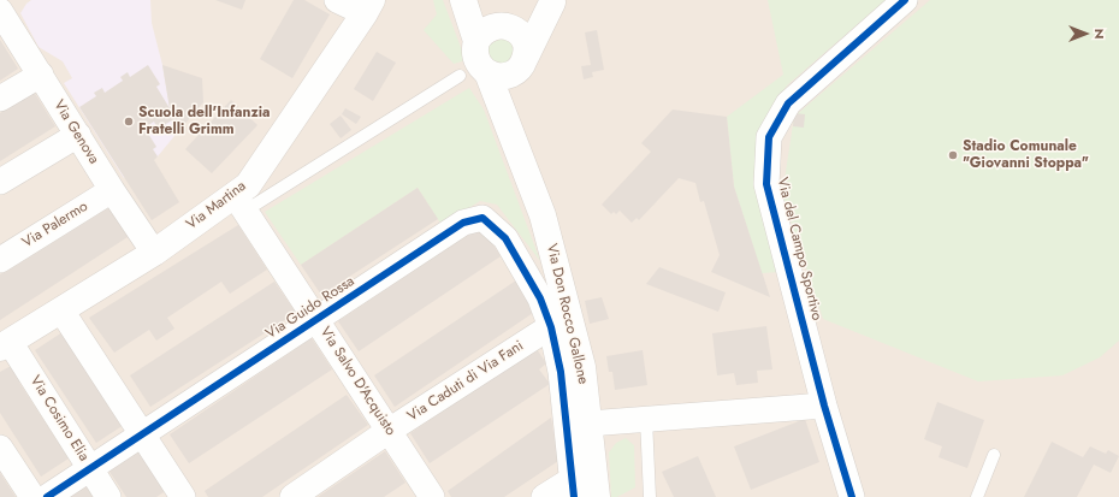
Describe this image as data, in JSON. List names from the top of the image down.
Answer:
{
  "streets": {
    "main road": ["Via Martina", "Via Don Rocco Gallone"],
    "street": [
      "Via Genova",
      "Via Palermo",
      "Via del Campo Sportivo",
      "Via Guido Rossa",
      "Via Salvo D'Acquisto",
      "Via Caduti di Via Fani",
      "Via Cosimo Elia"
    ]
  },
  "crossings": [
    ["Via Genova", "Via Martina"],
    ["Via Genova", "Via Palermo"],
    ["Via Martina", "Via Salvo D'Acquisto"],
    ["Via Martina", "Via Cosimo Elia"],
    ["Via Guido Rossa", "Via Don Rocco Gallone"],
    ["Via Guido Rossa", "Via Salvo D'Acquisto"],
    ["Via Guido Rossa", "Via Caduti di Via Fani"],
    ["Via Guido Rossa", "Via Cosimo Elia"],
    ["Via Don Rocco Gallone", "Via Caduti di Via Fani"],
    ["Via Salvo D'Acquisto", "Via Caduti di Via Fani"]
  ],
  "places": ["Scuola dell'Infanzia Fratelli Grimm", "Stadio Comunale \"Giovanni Stoppa\""],
  "north": "right"
}
